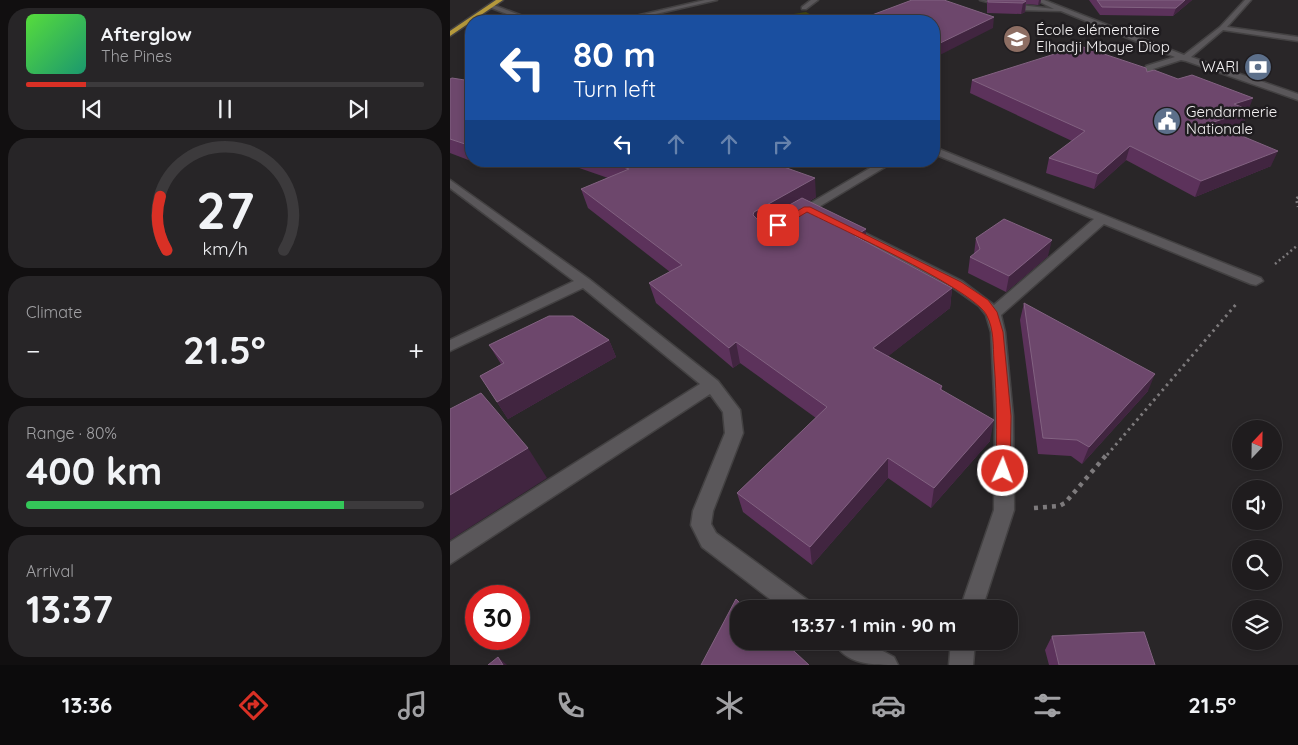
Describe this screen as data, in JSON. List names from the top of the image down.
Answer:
{
  "places": {
    "school or university": ["École elémentaire Elhadji Mbaye Diop"],
    "bank": ["WARI"],
    "public building": ["Gendarmerie Nationale"]
  },
  "north": "top",
  "page": {
    "song": ["Afterglow", "The Pines"],
    "turn": ["80 m", "Turn left"],
    "tile": [
      "Climate",
      ["Range · 80%", "400 km"],
      ["Arrival", "13:37"]
    ],
    "heat": ["−", "21.5°", "+"],
    "limit": "30",
    "trip": "13:37 · 1 min · 90 m",
    "tabs": ["13:36", "21.5°"],
    "gauge": ["27", "km/h"]
  }
}
